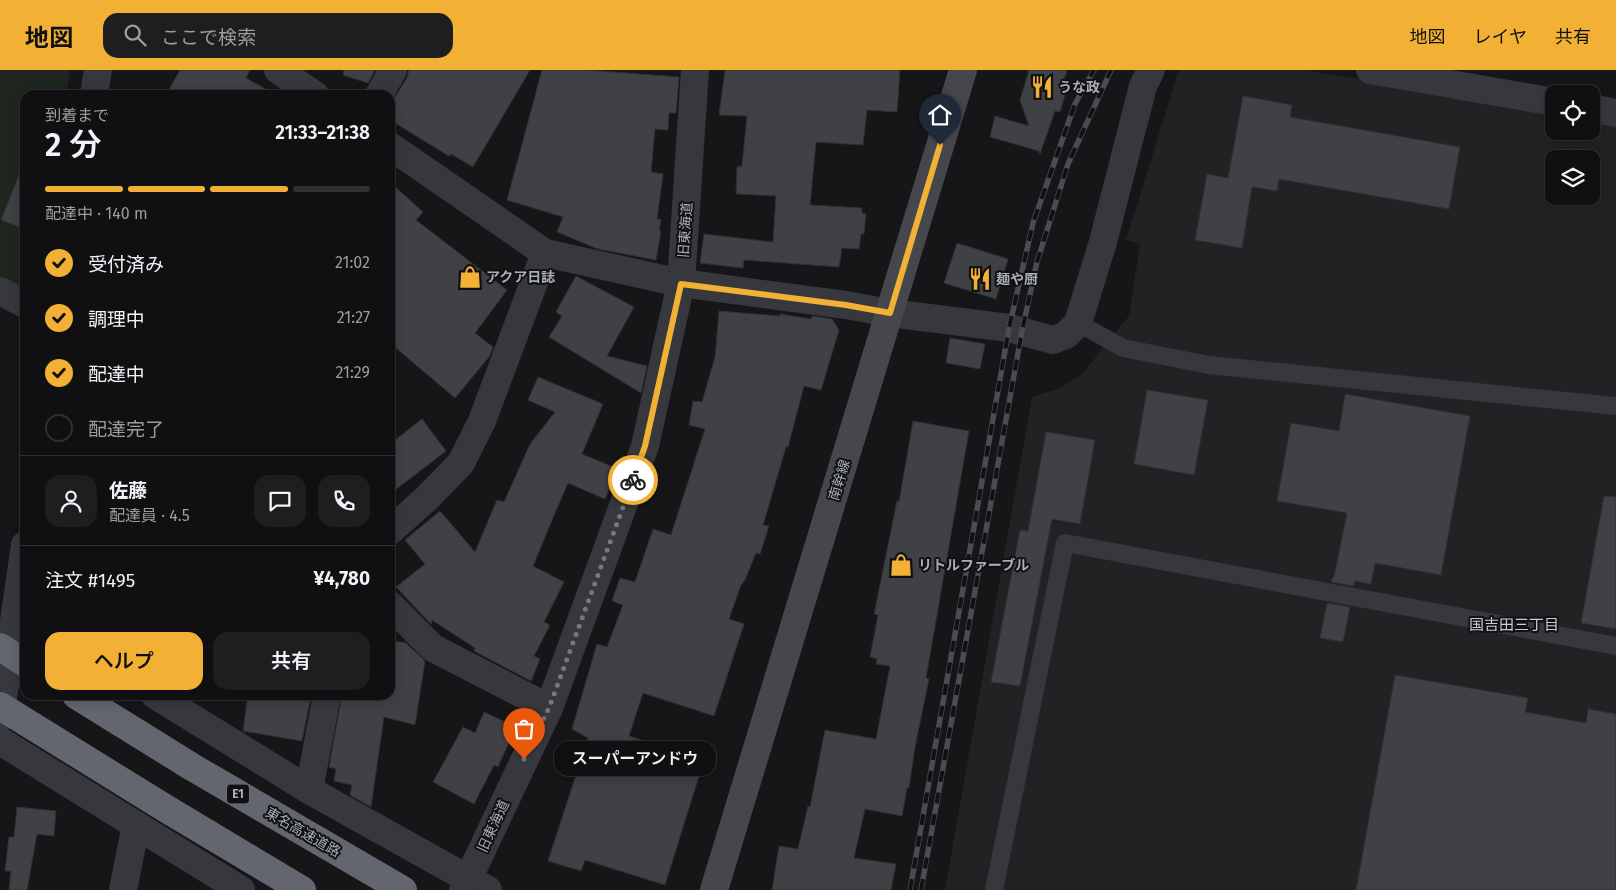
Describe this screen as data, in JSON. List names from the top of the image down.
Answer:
{
  "streets": {
    "highway": ["E1", "東名高速道路"],
    "main road": ["南幹線"],
    "street": ["旧東海道"]
  },
  "districts": ["国吉田三丁目"],
  "places": {
    "restaurant": ["うな政", "麺や厨"],
    "shop": ["アクア日誌", "リトルファーブル"],
    "other": ["スーパーアンドウ"]
  },
  "page": {
    "header": "地図",
    "search": "ここで検索",
    "nav": ["地図", "レイヤ", "共有"],
    "heading": ["2 分", "到着まで", "21:33–21:38"],
    "panel": [
      "佐藤",
      "配達員 · 4.5",
      "注文 #1495",
      "¥4,780"
    ],
    "bar": "配達中 · 140 m",
    "list": [
      ["受付済み", "21:02"],
      ["調理中", "21:27"],
      ["配達中", "21:29"],
      "配達完了"
    ],
    "buttons": ["ヘルプ", "共有"],
    "bubble": "スーパーアンドウ"
  }
}
